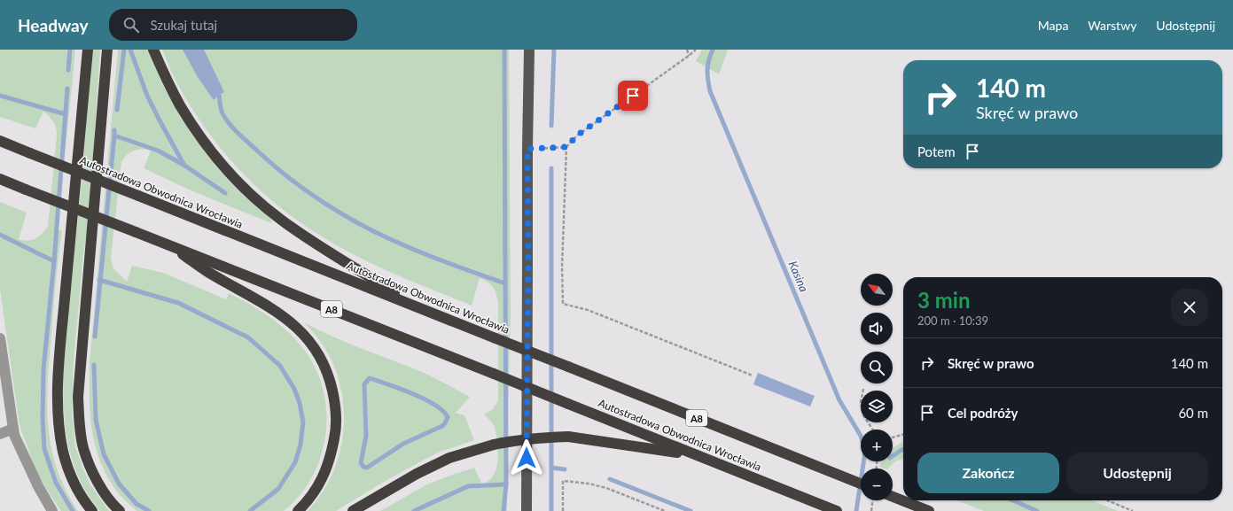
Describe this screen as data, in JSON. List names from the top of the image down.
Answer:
{
  "streets": {
    "highway": ["Autostradowa Obwodnica Wrocławia", "A8"]
  },
  "water": ["Kasina"],
  "north": "top left",
  "page": {
    "header": "Headway",
    "search": "Szukaj tutaj",
    "nav": ["Mapa", "Warstwy", "Udostępnij"],
    "turn": ["140 m", "Skręć w prawo"],
    "then": "Potem",
    "map_buttons": ["+", "−"],
    "heading": ["3 min", "200 m · 10:39"],
    "list": [
      {
        "name": "Skręć w prawo",
        "value": "140 m"
      },
      {
        "name": "Cel podróży",
        "value": "60 m"
      }
    ],
    "buttons": ["Zakończ", "Udostępnij"]
  }
}
